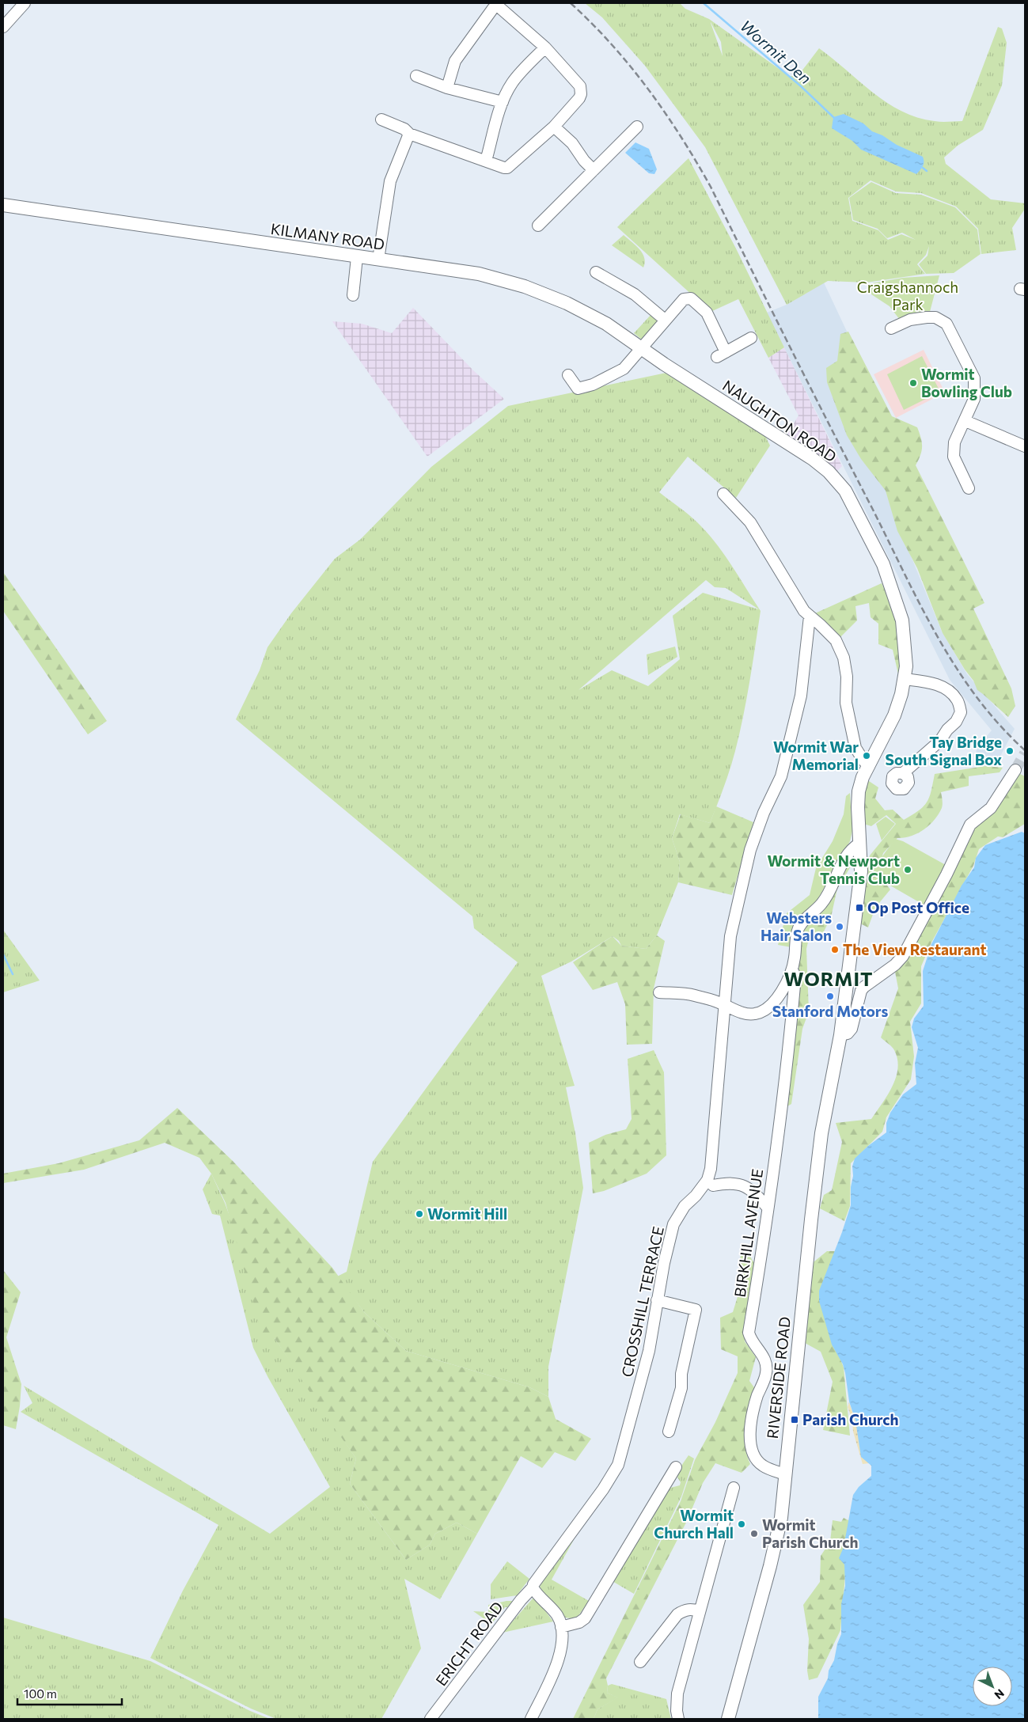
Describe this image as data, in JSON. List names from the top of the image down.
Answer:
{
  "streets": {
    "main road": ["KILMANY ROAD", "NAUGHTON ROAD", "RIVERSIDE ROAD"],
    "street": ["BIRKHILL AVENUE", "CROSSHILL TERRACE", "ERICHT ROAD"]
  },
  "crossings": [
    ["KILMANY ROAD", "NAUGHTON ROAD"],
    ["NAUGHTON ROAD", "RIVERSIDE ROAD"],
    ["BIRKHILL AVENUE", "RIVERSIDE ROAD"],
    ["CROSSHILL TERRACE", "ERICHT ROAD"]
  ],
  "districts": ["WORMIT"],
  "water": ["Wormit Den"],
  "parks": ["Craigshannoch Park"],
  "places": {
    "other": [
      "Wormit Bowling Club",
      "Tay Bridge South Signal Box",
      "Wormit War Memorial",
      "Wormit & Newport Tennis Club",
      "Websters Hair Salon",
      "The View Restaurant",
      "Stanford Motors",
      "Wormit Hill",
      "Wormit Church Hall",
      "Wormit Parish Church"
    ],
    "transit": ["Op Post Office", "Parish Church"]
  },
  "scale_bar": "100 m",
  "north": "bottom right"
}
